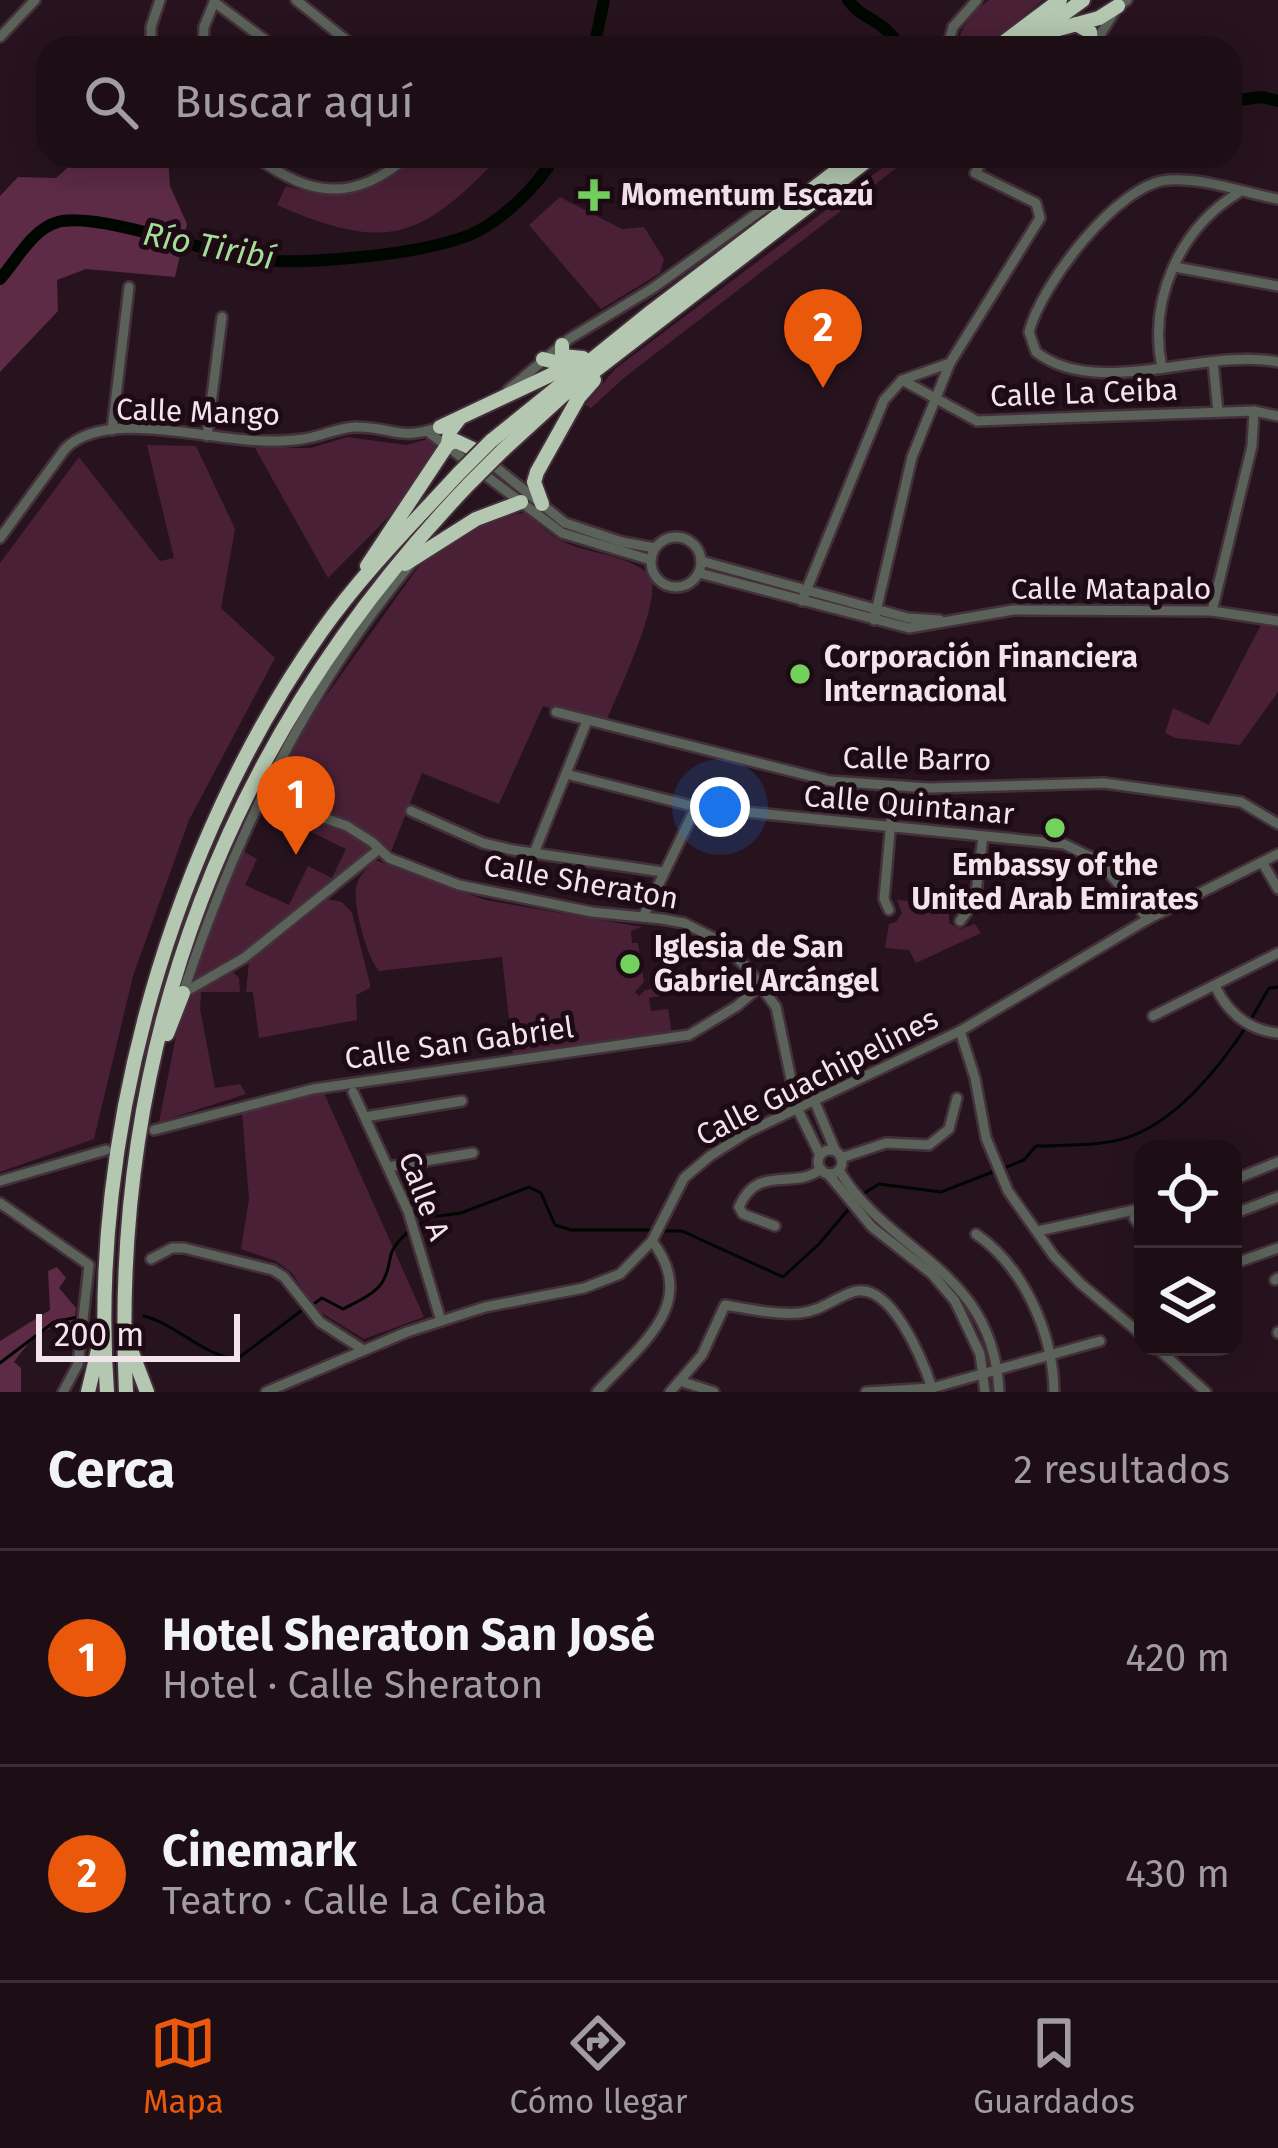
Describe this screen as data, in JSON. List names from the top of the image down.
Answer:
{
  "streets": {
    "street": [
      "Calle La Ceiba",
      "Calle Mango",
      "Calle Matapalo",
      "Calle Barro",
      "Calle Quintanar",
      "Calle Sheraton",
      "Calle San Gabriel",
      "Calle Guachipelines",
      "Calle A"
    ]
  },
  "crossings": [
    ["Calle Quintanar", "Calle Guachipelines"],
    ["Calle Sheraton", "Calle San Gabriel"],
    ["Calle Sheraton", "Calle Guachipelines"],
    ["Calle Guachipelines", "Calle A"]
  ],
  "water": ["Río Tiribí"],
  "places": {
    "health": ["Momentum Escazú"],
    "other": ["Corporación Financiera Internacional", "Embassy of the United Arab Emirates", "Iglesia de San Gabriel Arcángel"]
  },
  "scale_bar": "200 m",
  "page": {
    "search": "Buscar aquí",
    "pins": ["2", "1"],
    "scale": "200 m",
    "heading": ["Cerca", "2 resultados"],
    "list": [
      {
        "mark": "1",
        "name": "Hotel Sheraton San José",
        "note": "Hotel · Calle Sheraton",
        "value": "420 m"
      },
      {
        "mark": "2",
        "name": "Cinemark",
        "note": "Teatro · Calle La Ceiba",
        "value": "430 m"
      }
    ],
    "nav": ["Mapa", "Cómo llegar", "Guardados"]
  }
}
